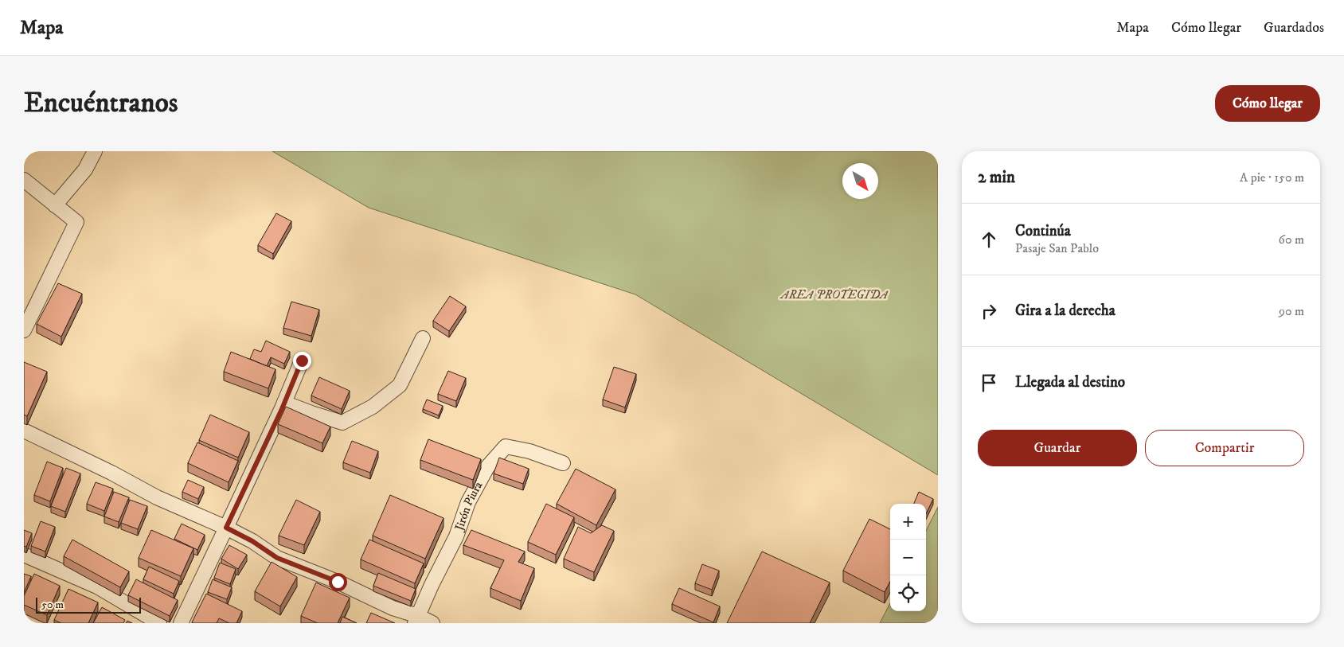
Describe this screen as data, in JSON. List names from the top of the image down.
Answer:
{
  "streets": {
    "street": ["Jirón Piura"]
  },
  "parks": ["AREA PROTEGIDA"],
  "scale_bar": "50 m",
  "north": "bottom right",
  "page": {
    "header": "Mapa",
    "nav": ["Mapa", "Cómo llegar", "Guardados"],
    "buttons": [
      "Cómo llegar",
      ["Guardar", "Compartir"]
    ],
    "title": "Encuéntranos",
    "heading": ["2 min", "A pie · 150 m"],
    "list": [
      ["Continúa", "Pasaje San Pablo", "60 m"],
      ["Gira a la derecha", "90 m"],
      "Llegada al destino"
    ],
    "map_buttons": ["+", "−"],
    "scale": "50 m"
  }
}
